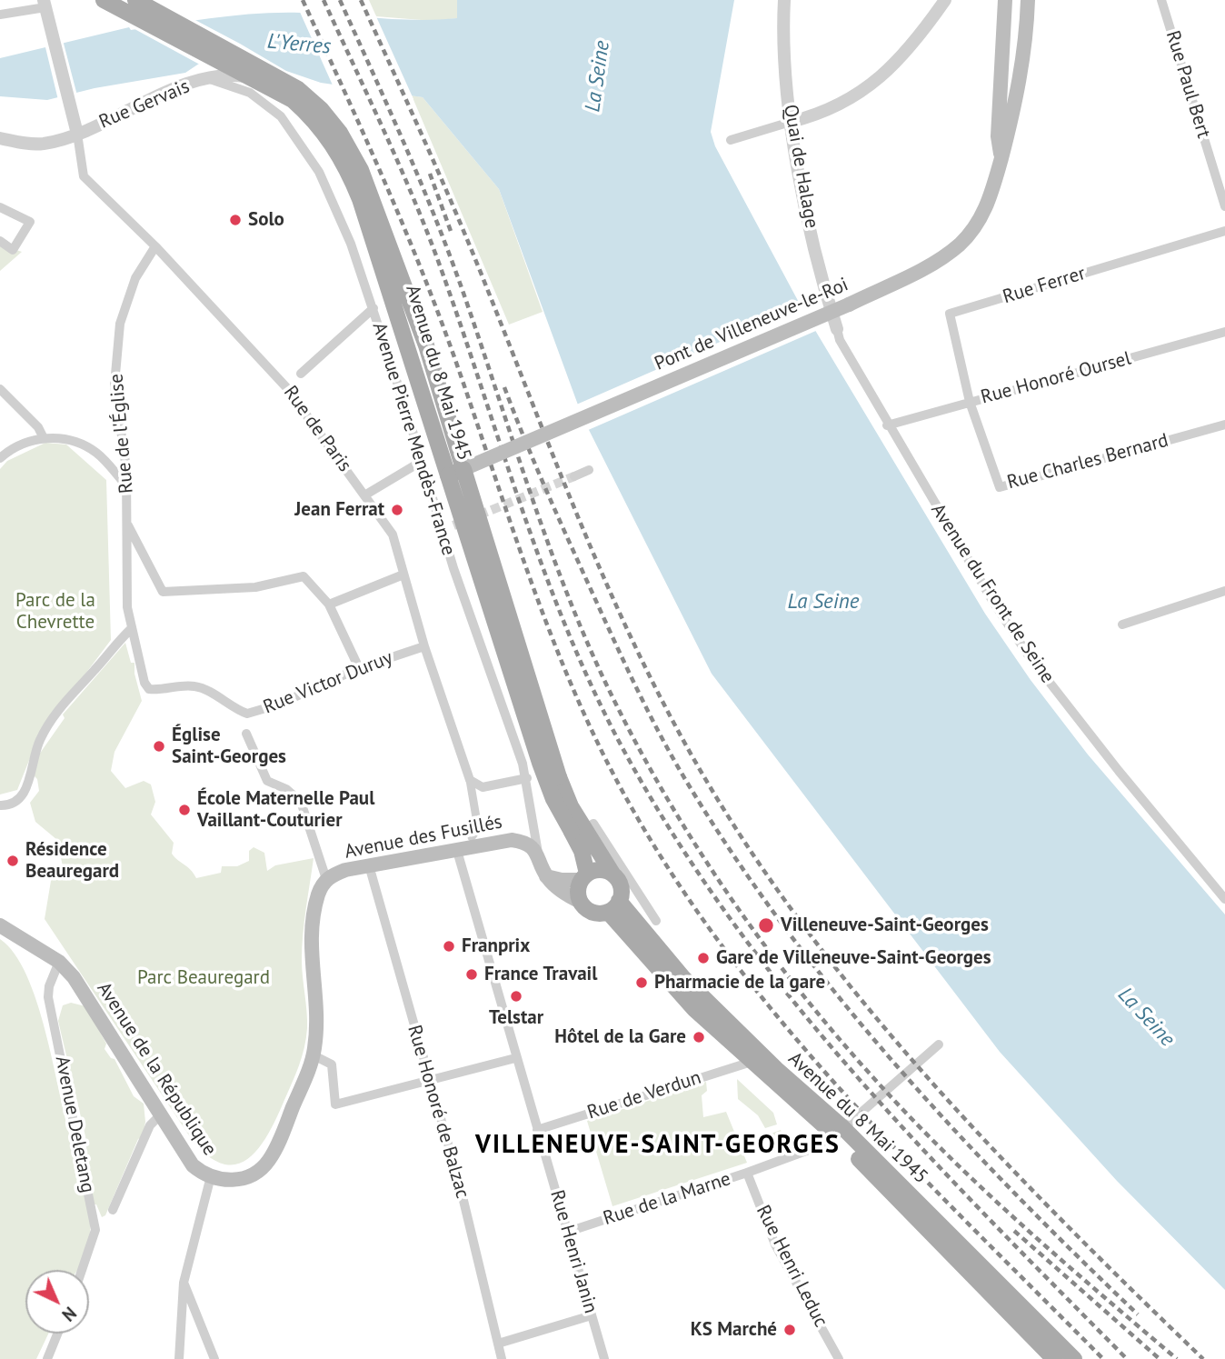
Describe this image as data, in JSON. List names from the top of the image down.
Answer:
{
  "streets": {
    "main road": [
      "Pont de Villeneuve-le-Roi",
      "Avenue du 8 Mai 1945",
      "Avenue des Fusillés",
      "Avenue de la République"
    ],
    "street": [
      "Rue Paul Bert",
      "Rue Gervais",
      "Quai de Halage",
      "Rue Ferrer",
      "Rue Honoré Oursel",
      "Rue de Paris",
      "Rue de l'Église",
      "Avenue Pierre Mendès-France",
      "Rue Charles Bernard",
      "Avenue du Front de Seine",
      "Rue Victor Duruy",
      "Rue de Verdun",
      "Rue Honoré de Balzac",
      "Avenue Deletang",
      "Rue de la Marne",
      "Rue Henri Janin",
      "Rue Henri Leduc"
    ]
  },
  "crossings": [
    ["Rue Gervais", "Avenue du 8 Mai 1945"],
    ["Rue Gervais", "Rue de Paris"],
    ["Rue Gervais", "Avenue Pierre Mendès-France"],
    ["Quai de Halage", "Avenue du Front de Seine"],
    ["Rue Ferrer", "Rue Honoré Oursel"],
    ["Rue Ferrer", "Rue Charles Bernard"],
    ["Pont de Villeneuve-le-Roi", "Avenue du 8 Mai 1945"],
    ["Avenue du 8 Mai 1945", "Rue de Verdun"],
    ["Avenue du 8 Mai 1945", "Rue de la Marne"],
    ["Rue Honoré Oursel", "Rue Charles Bernard"],
    ["Rue Honoré Oursel", "Avenue du Front de Seine"],
    ["Rue de Paris", "Rue de l'Église"],
    ["Rue de Paris", "Rue Victor Duruy"],
    ["Rue de l'Église", "Rue Victor Duruy"],
    ["Avenue Pierre Mendès-France", "Avenue des Fusillés"],
    ["Avenue des Fusillés", "Avenue de la République"],
    ["Avenue des Fusillés", "Rue Honoré de Balzac"],
    ["Avenue des Fusillés", "Rue Henri Janin"],
    ["Avenue de la République", "Avenue Deletang"],
    ["Rue de Verdun", "Rue Henri Janin"],
    ["Rue de la Marne", "Rue Henri Janin"],
    ["Rue de la Marne", "Rue Henri Leduc"]
  ],
  "districts": ["VILLENEUVE-SAINT-GEORGES"],
  "water": ["L'Yerres", "La Seine"],
  "parks": ["Parc de la Chevrette", "Parc Beauregard"],
  "places": [
    "Solo",
    "Jean Ferrat",
    "Église Saint-Georges",
    "École Maternelle Paul Vaillant-Couturier",
    "Résidence Beauregard",
    "Villeneuve-Saint-Georges",
    "Franprix",
    "Gare de Villeneuve-Saint-Georges",
    "France Travail",
    "Pharmacie de la gare",
    "Telstar",
    "Hôtel de la Gare",
    "KS Marché"
  ],
  "north": "bottom right"
}
